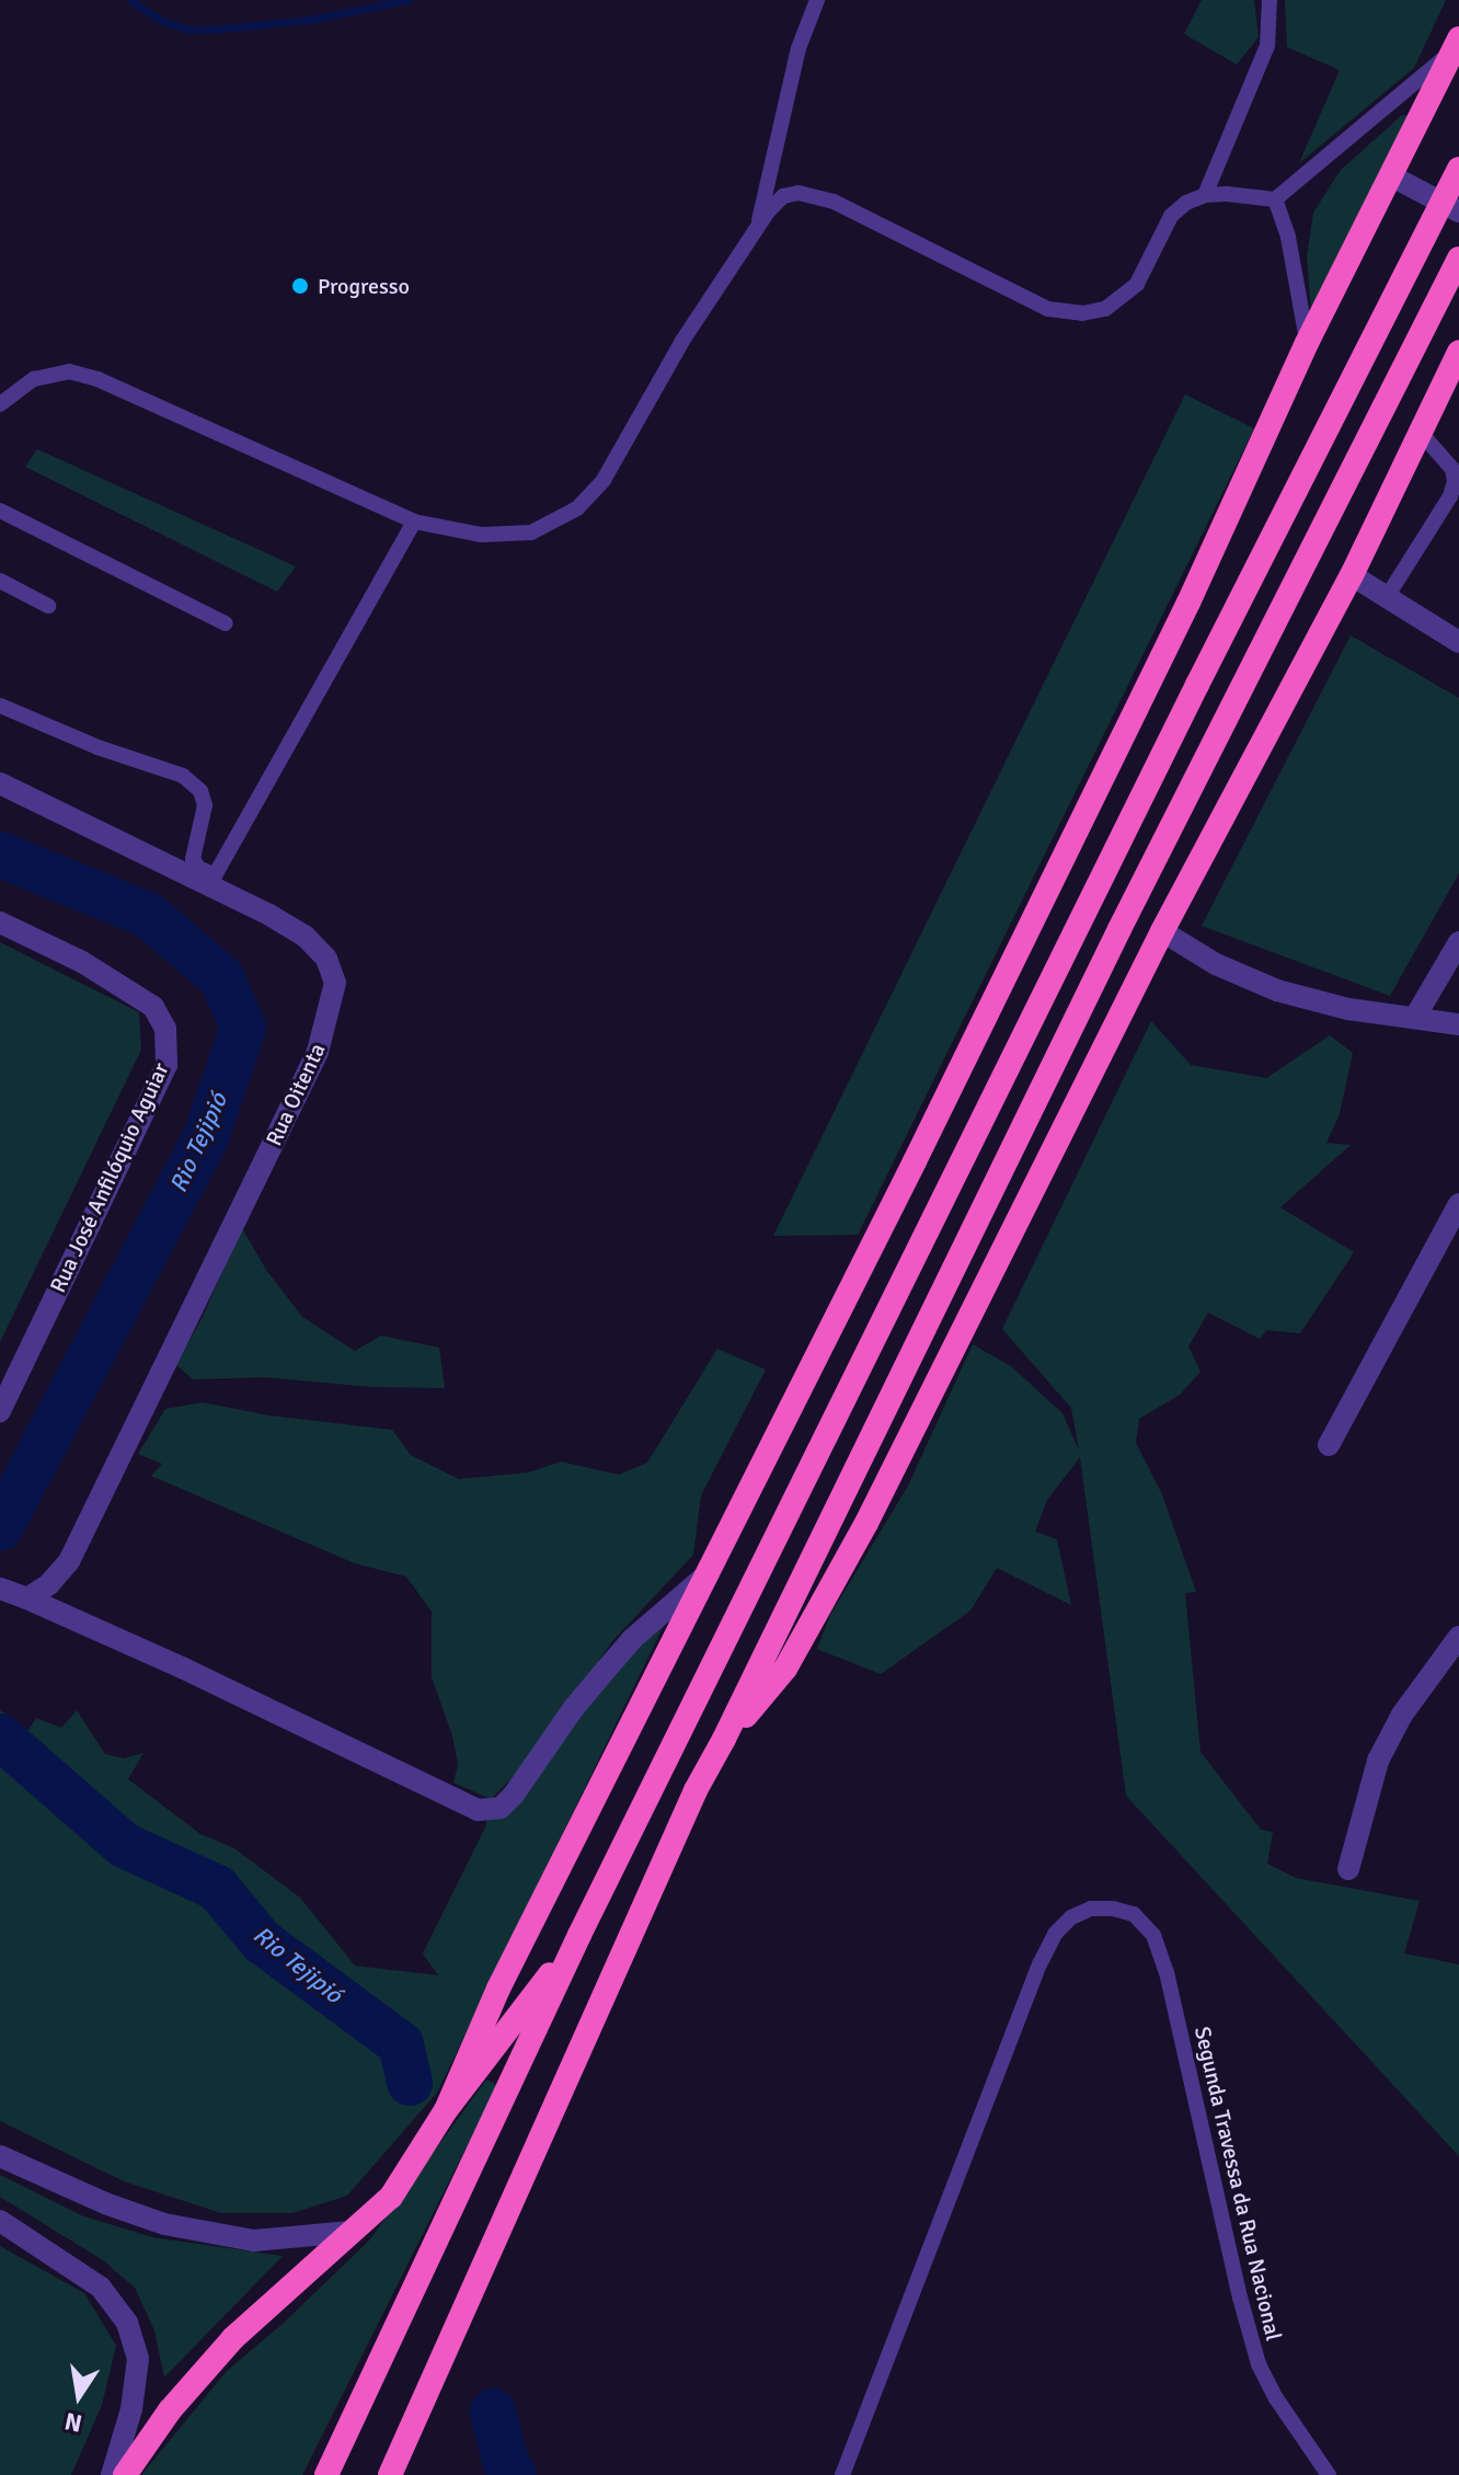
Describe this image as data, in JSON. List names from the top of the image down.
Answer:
{
  "streets": {
    "street": ["Rua Oitenta", "Rua José Anfilóquio Aguiar"],
    "lane": ["Segunda Travessa da Rua Nacional"]
  },
  "water": ["Rio Tejipió"],
  "places": ["Progresso"],
  "north": "bottom"
}
